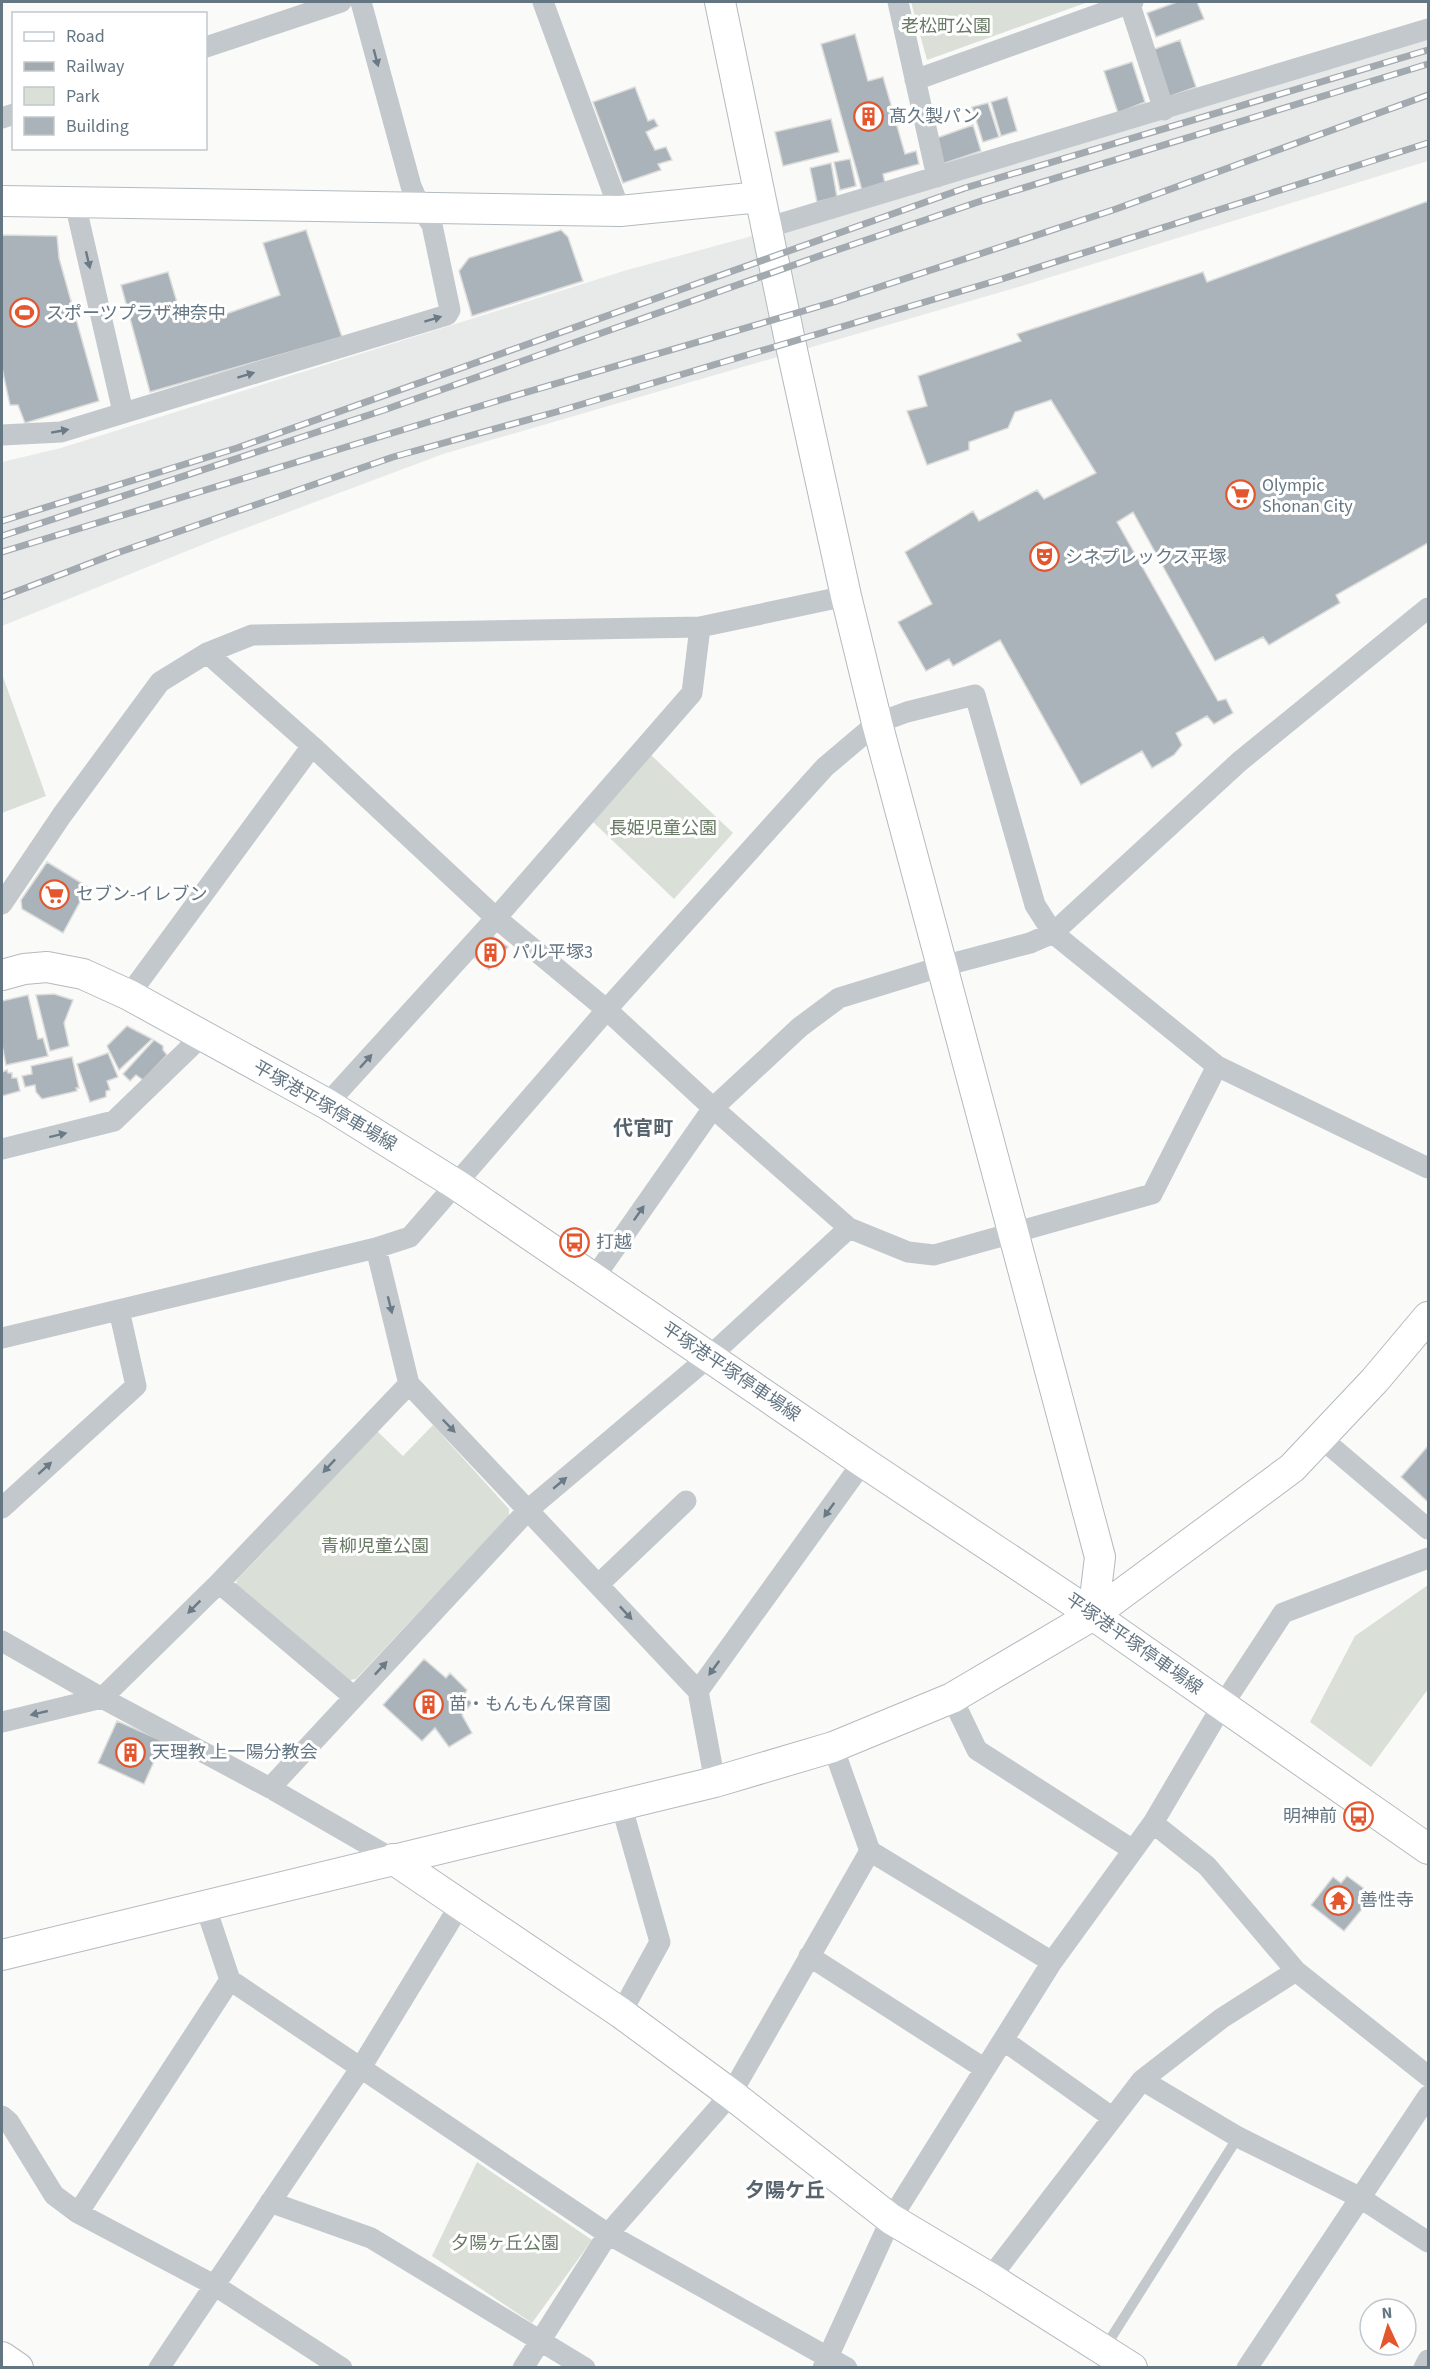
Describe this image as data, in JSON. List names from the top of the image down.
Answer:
{
  "streets": {
    "street": ["平塚港平塚停車場線"]
  },
  "districts": ["代官町", "夕陽ケ丘"],
  "parks": [
    "老松町公園",
    "長姫児童公園",
    "青柳児童公園",
    "夕陽ヶ丘公園"
  ],
  "places": {
    "building": [
      "髙久製パン",
      "パル平塚3",
      "苗・もんもん保育園",
      "天理教 上一陽分教会"
    ],
    "sports": ["スポーツプラザ神奈中"],
    "supermarket": ["Olympic Shonan City", "セブン-イレブン"],
    "theatre": ["シネプレックス平塚"],
    "bus stop": ["打越", "明神前"],
    "temple": ["善性寺"]
  },
  "legend": [
    "Road",
    "Railway",
    "Park",
    "Building"
  ],
  "north": "top"
}
